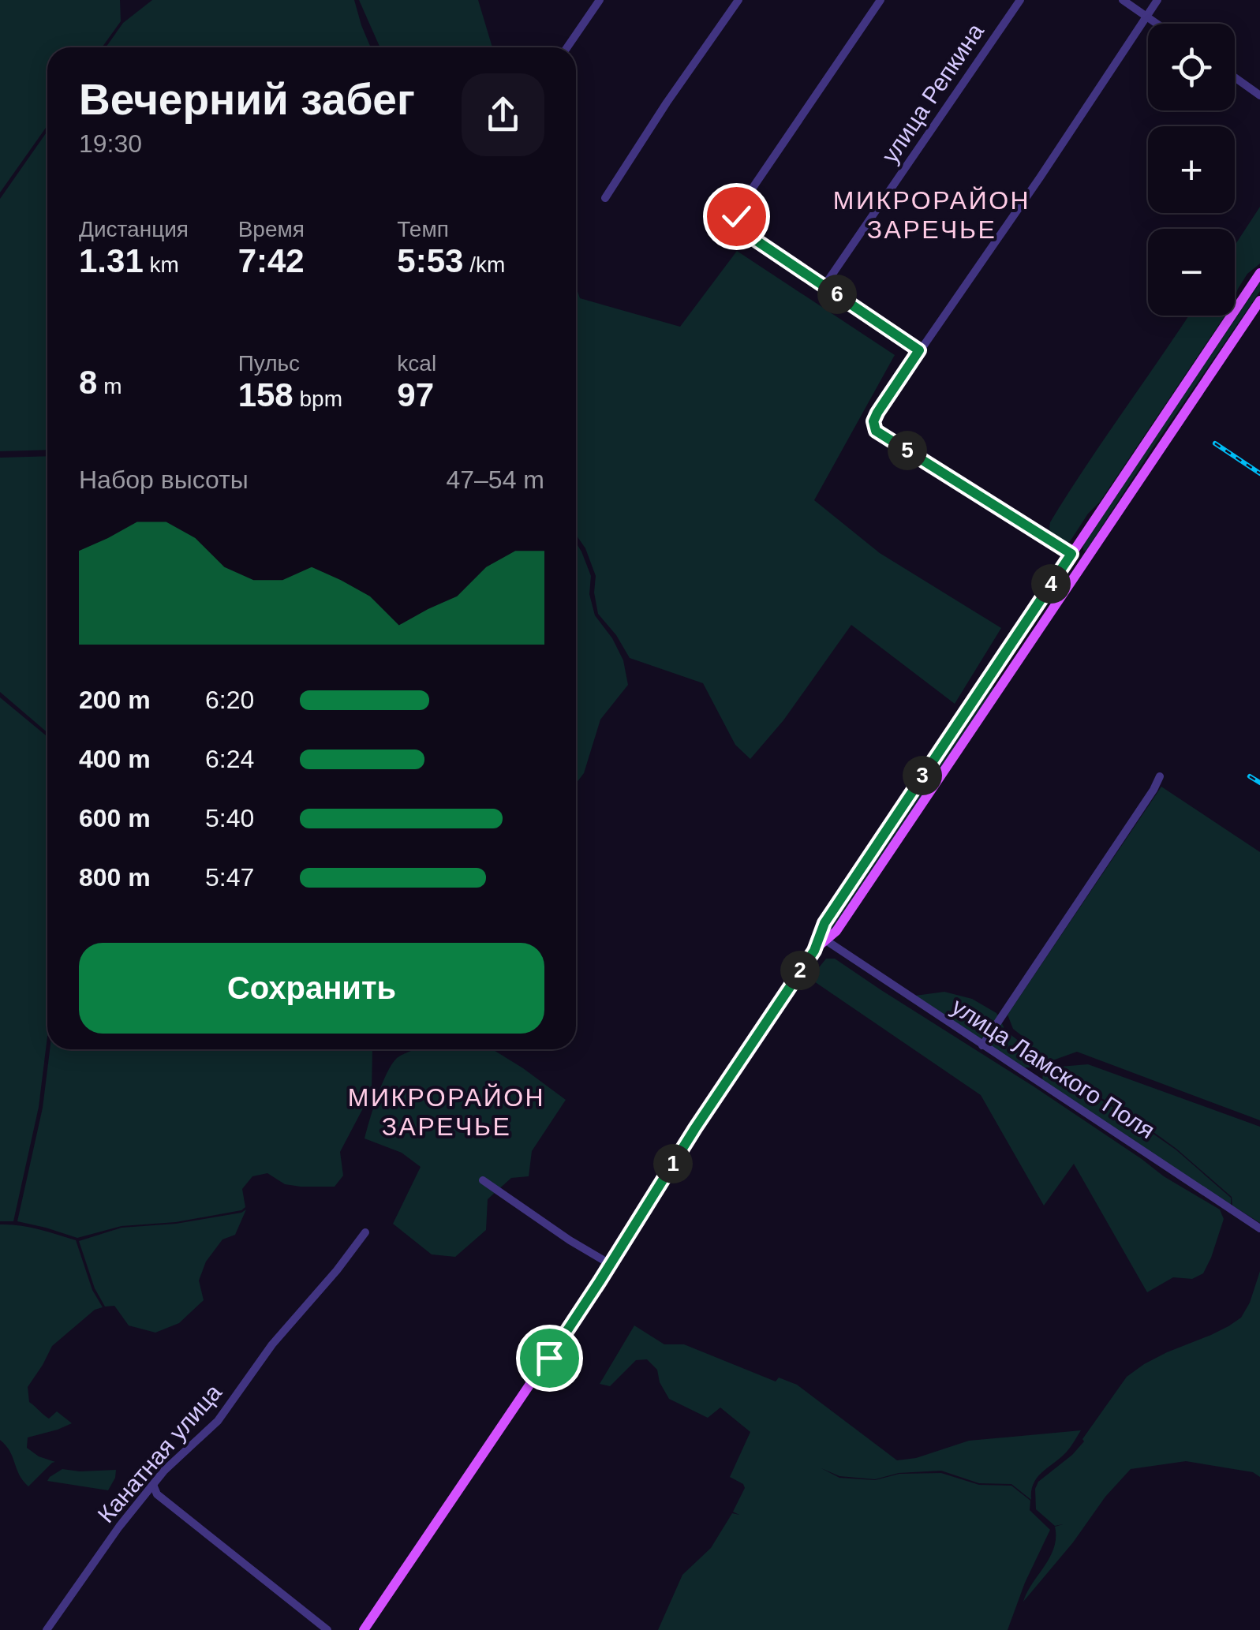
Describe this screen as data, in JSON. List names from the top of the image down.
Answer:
{
  "streets": {
    "street": ["улица Репкина", "улица Ламского Поля", "Канатная улица"]
  },
  "districts": ["МИКРОРАЙОН ЗАРЕЧЬЕ", "МИКРОРАЙОН ЗАРЕЧЬЕ"],
  "page": {
    "map_buttons": ["+", "−"],
    "heading": ["Вечерний забег", "19:30"],
    "stats": [
      ["Дистанция", "1.31 km"],
      ["Время", "7:42"],
      ["Темп", "5:53 /km"],
      ["8 m"],
      ["Пульс", "158 bpm"],
      ["kcal", "97"]
    ],
    "pins": [
      "6",
      "5",
      "4",
      "3",
      "2",
      "1"
    ],
    "chart": ["Набор высоты", "47–54 m"],
    "list": [
      {
        "name": "200 m",
        "note": "6:20"
      },
      {
        "name": "400 m",
        "note": "6:24"
      },
      {
        "name": "600 m",
        "note": "5:40"
      },
      {
        "name": "800 m",
        "note": "5:47"
      }
    ],
    "buttons": "Сохранить"
  }
}
